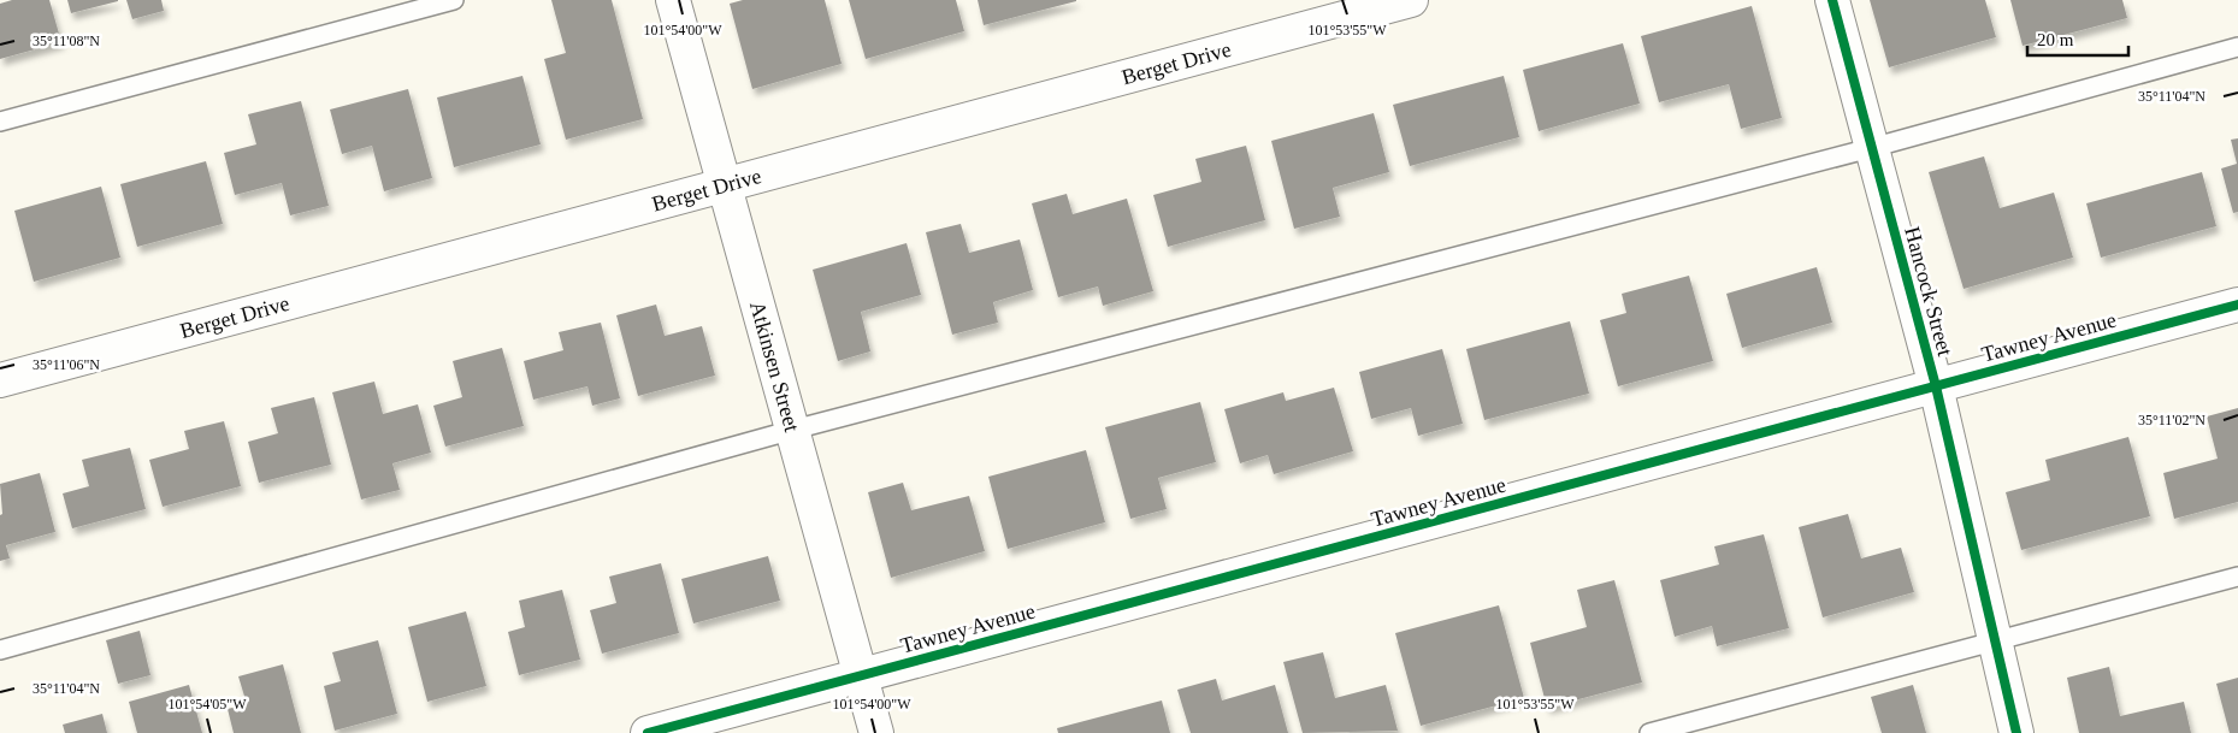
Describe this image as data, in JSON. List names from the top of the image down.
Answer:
{
  "streets": {
    "street": [
      "Berget Drive",
      "Hancock Street",
      "Tawney Avenue",
      "Atkinsen Street"
    ]
  },
  "crossings": [
    ["Berget Drive", "Atkinsen Street"],
    ["Hancock Street", "Tawney Avenue"],
    ["Tawney Avenue", "Atkinsen Street"]
  ],
  "scale_bar": "20 m",
  "coordinates": [
    "101°54'00\"W",
    "101°53'55\"W",
    "35°11'08\"N",
    "35°11'04\"N",
    "35°11'06\"N",
    "35°11'02\"N",
    "101°54'05\"W"
  ]
}
